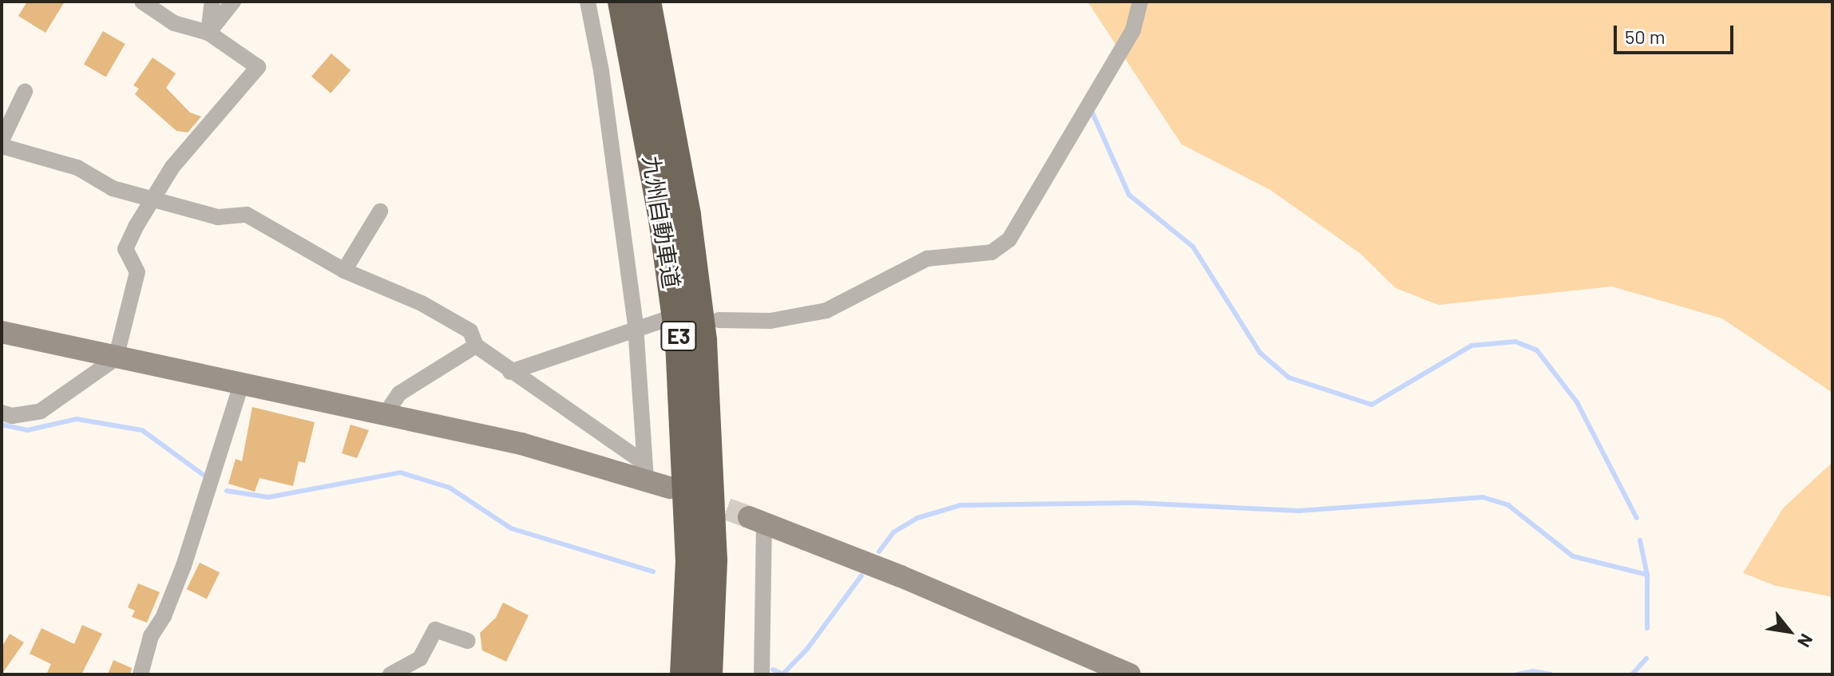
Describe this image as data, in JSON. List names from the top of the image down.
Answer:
{
  "streets": {
    "highway": ["九州自動車道", "E3"]
  },
  "scale_bar": "50 m",
  "north": "bottom right"
}
